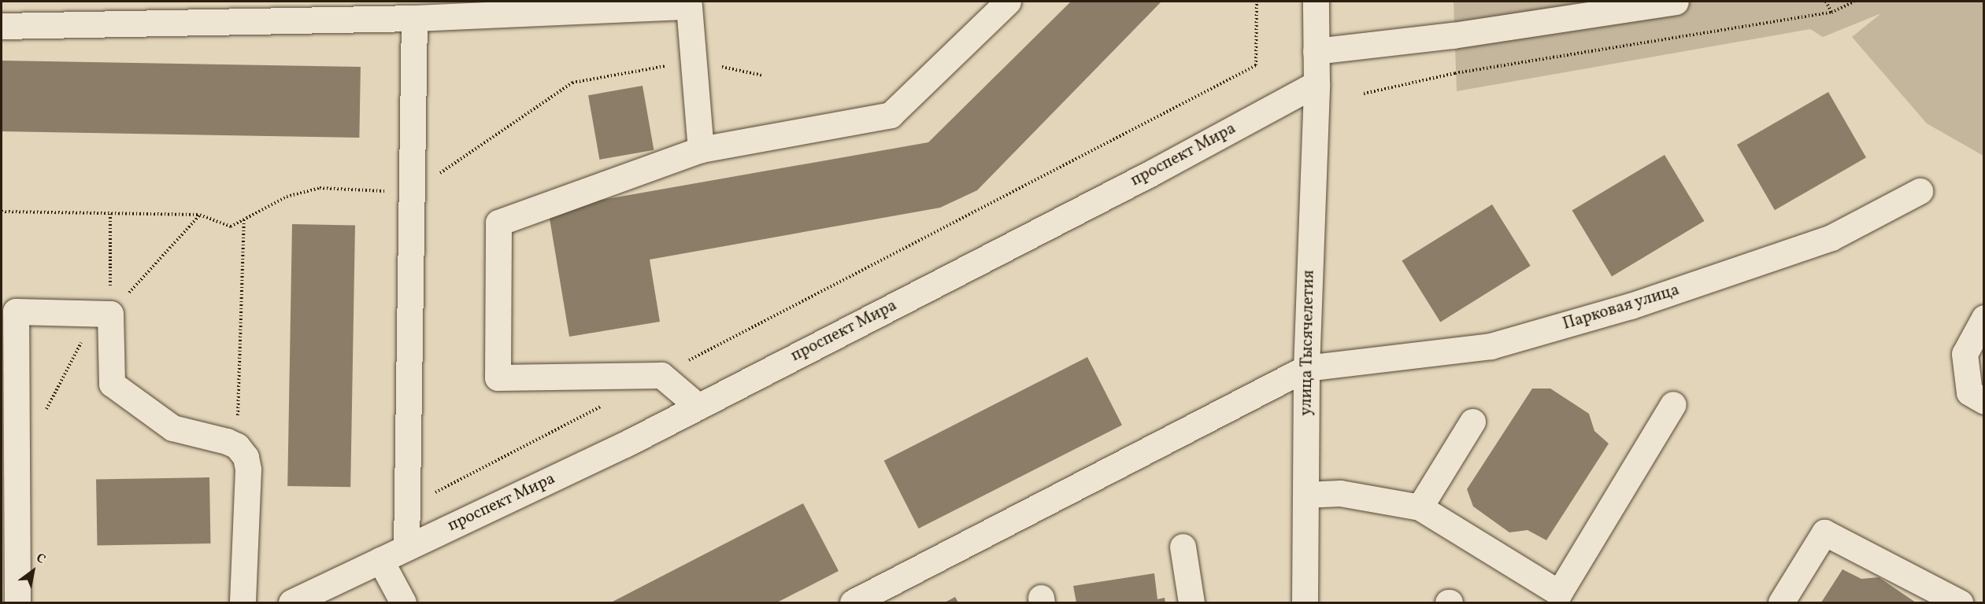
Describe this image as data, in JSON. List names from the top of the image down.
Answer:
{
  "streets": {
    "street": ["проспект Мира", "Парковая улица", "улица Тысячелетия"]
  },
  "crossings": [
    ["проспект Мира", "улица Тысячелетия"],
    ["Парковая улица", "улица Тысячелетия"]
  ],
  "north": "top right"
}
